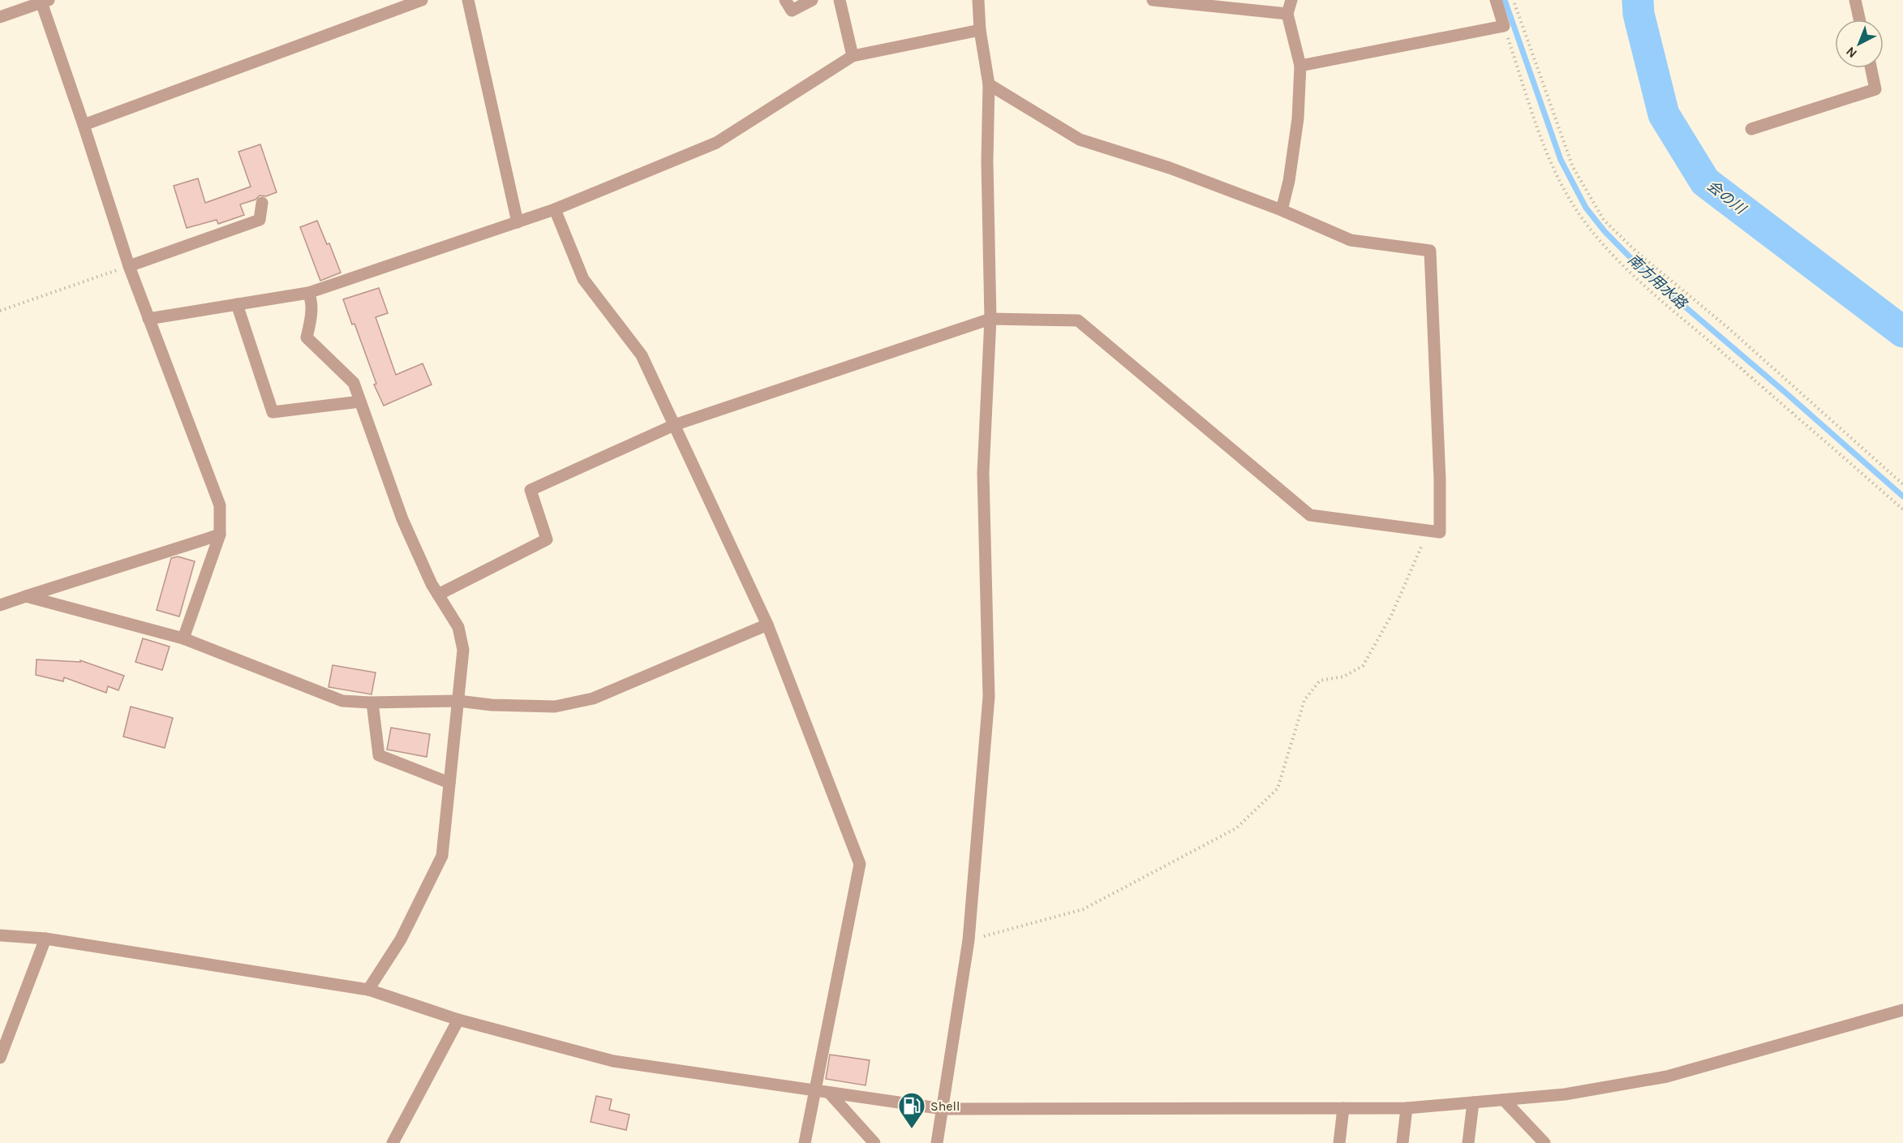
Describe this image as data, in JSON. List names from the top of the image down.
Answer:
{
  "water": ["会の川", "南方用水路"],
  "places": {
    "fuel station": ["Shell"]
  },
  "north": "bottom left"
}
